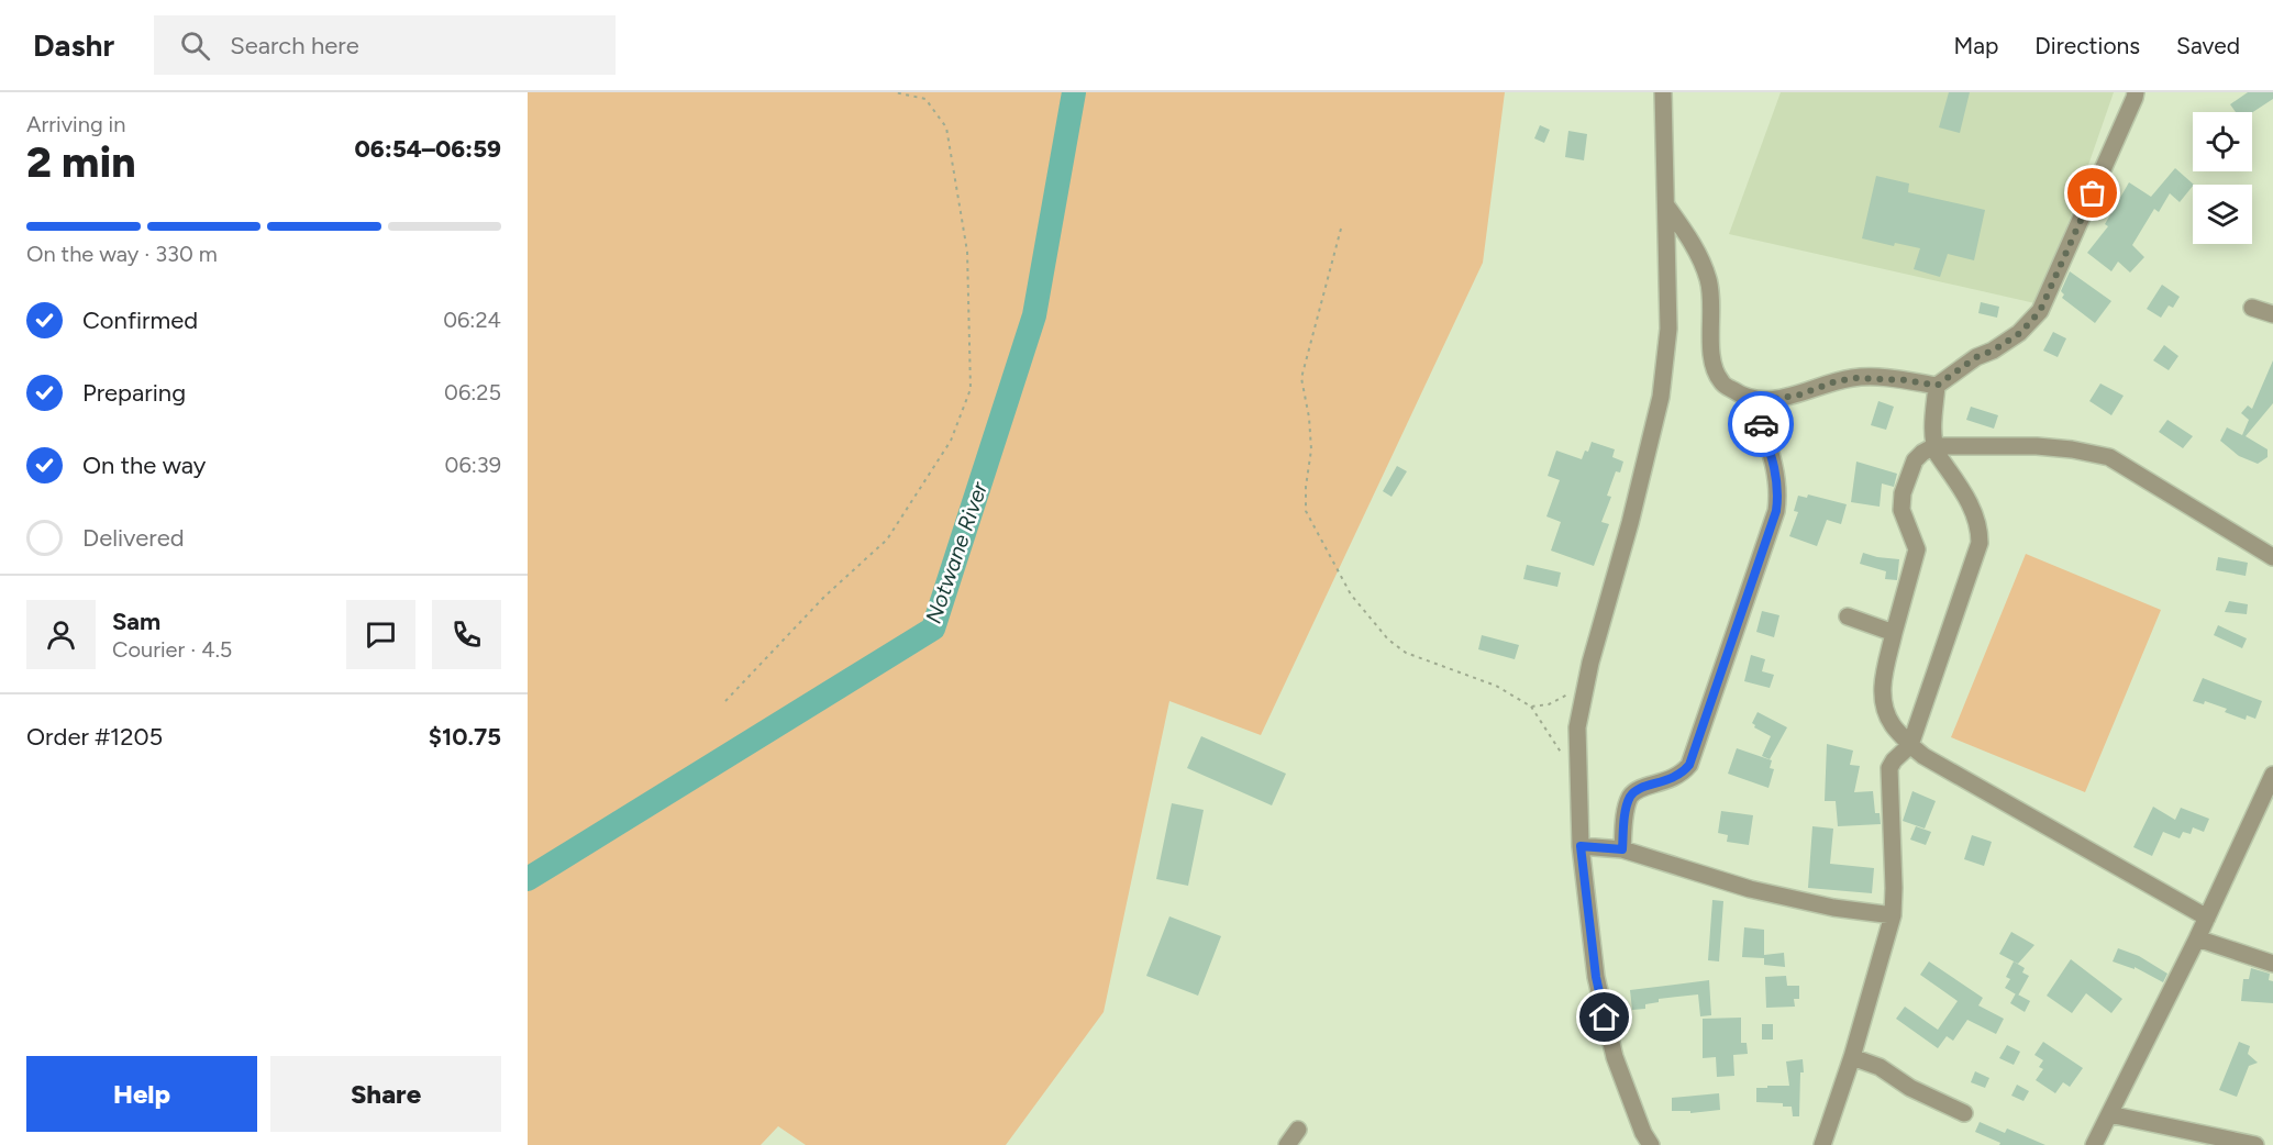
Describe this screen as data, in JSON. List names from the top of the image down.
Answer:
{
  "water": ["Notwane River"],
  "page": {
    "header": "Dashr",
    "search": "Search here",
    "nav": ["Map", "Directions", "Saved"],
    "heading": ["2 min", "Arriving in", "06:54–06:59"],
    "panel": [
      "Sam",
      "Courier · 4.5",
      "Order #1205",
      "$10.75"
    ],
    "bar": "On the way · 330 m",
    "list": [
      ["Confirmed", "06:24"],
      ["Preparing", "06:25"],
      ["On the way", "06:39"],
      "Delivered"
    ],
    "buttons": ["Help", "Share"]
  }
}
